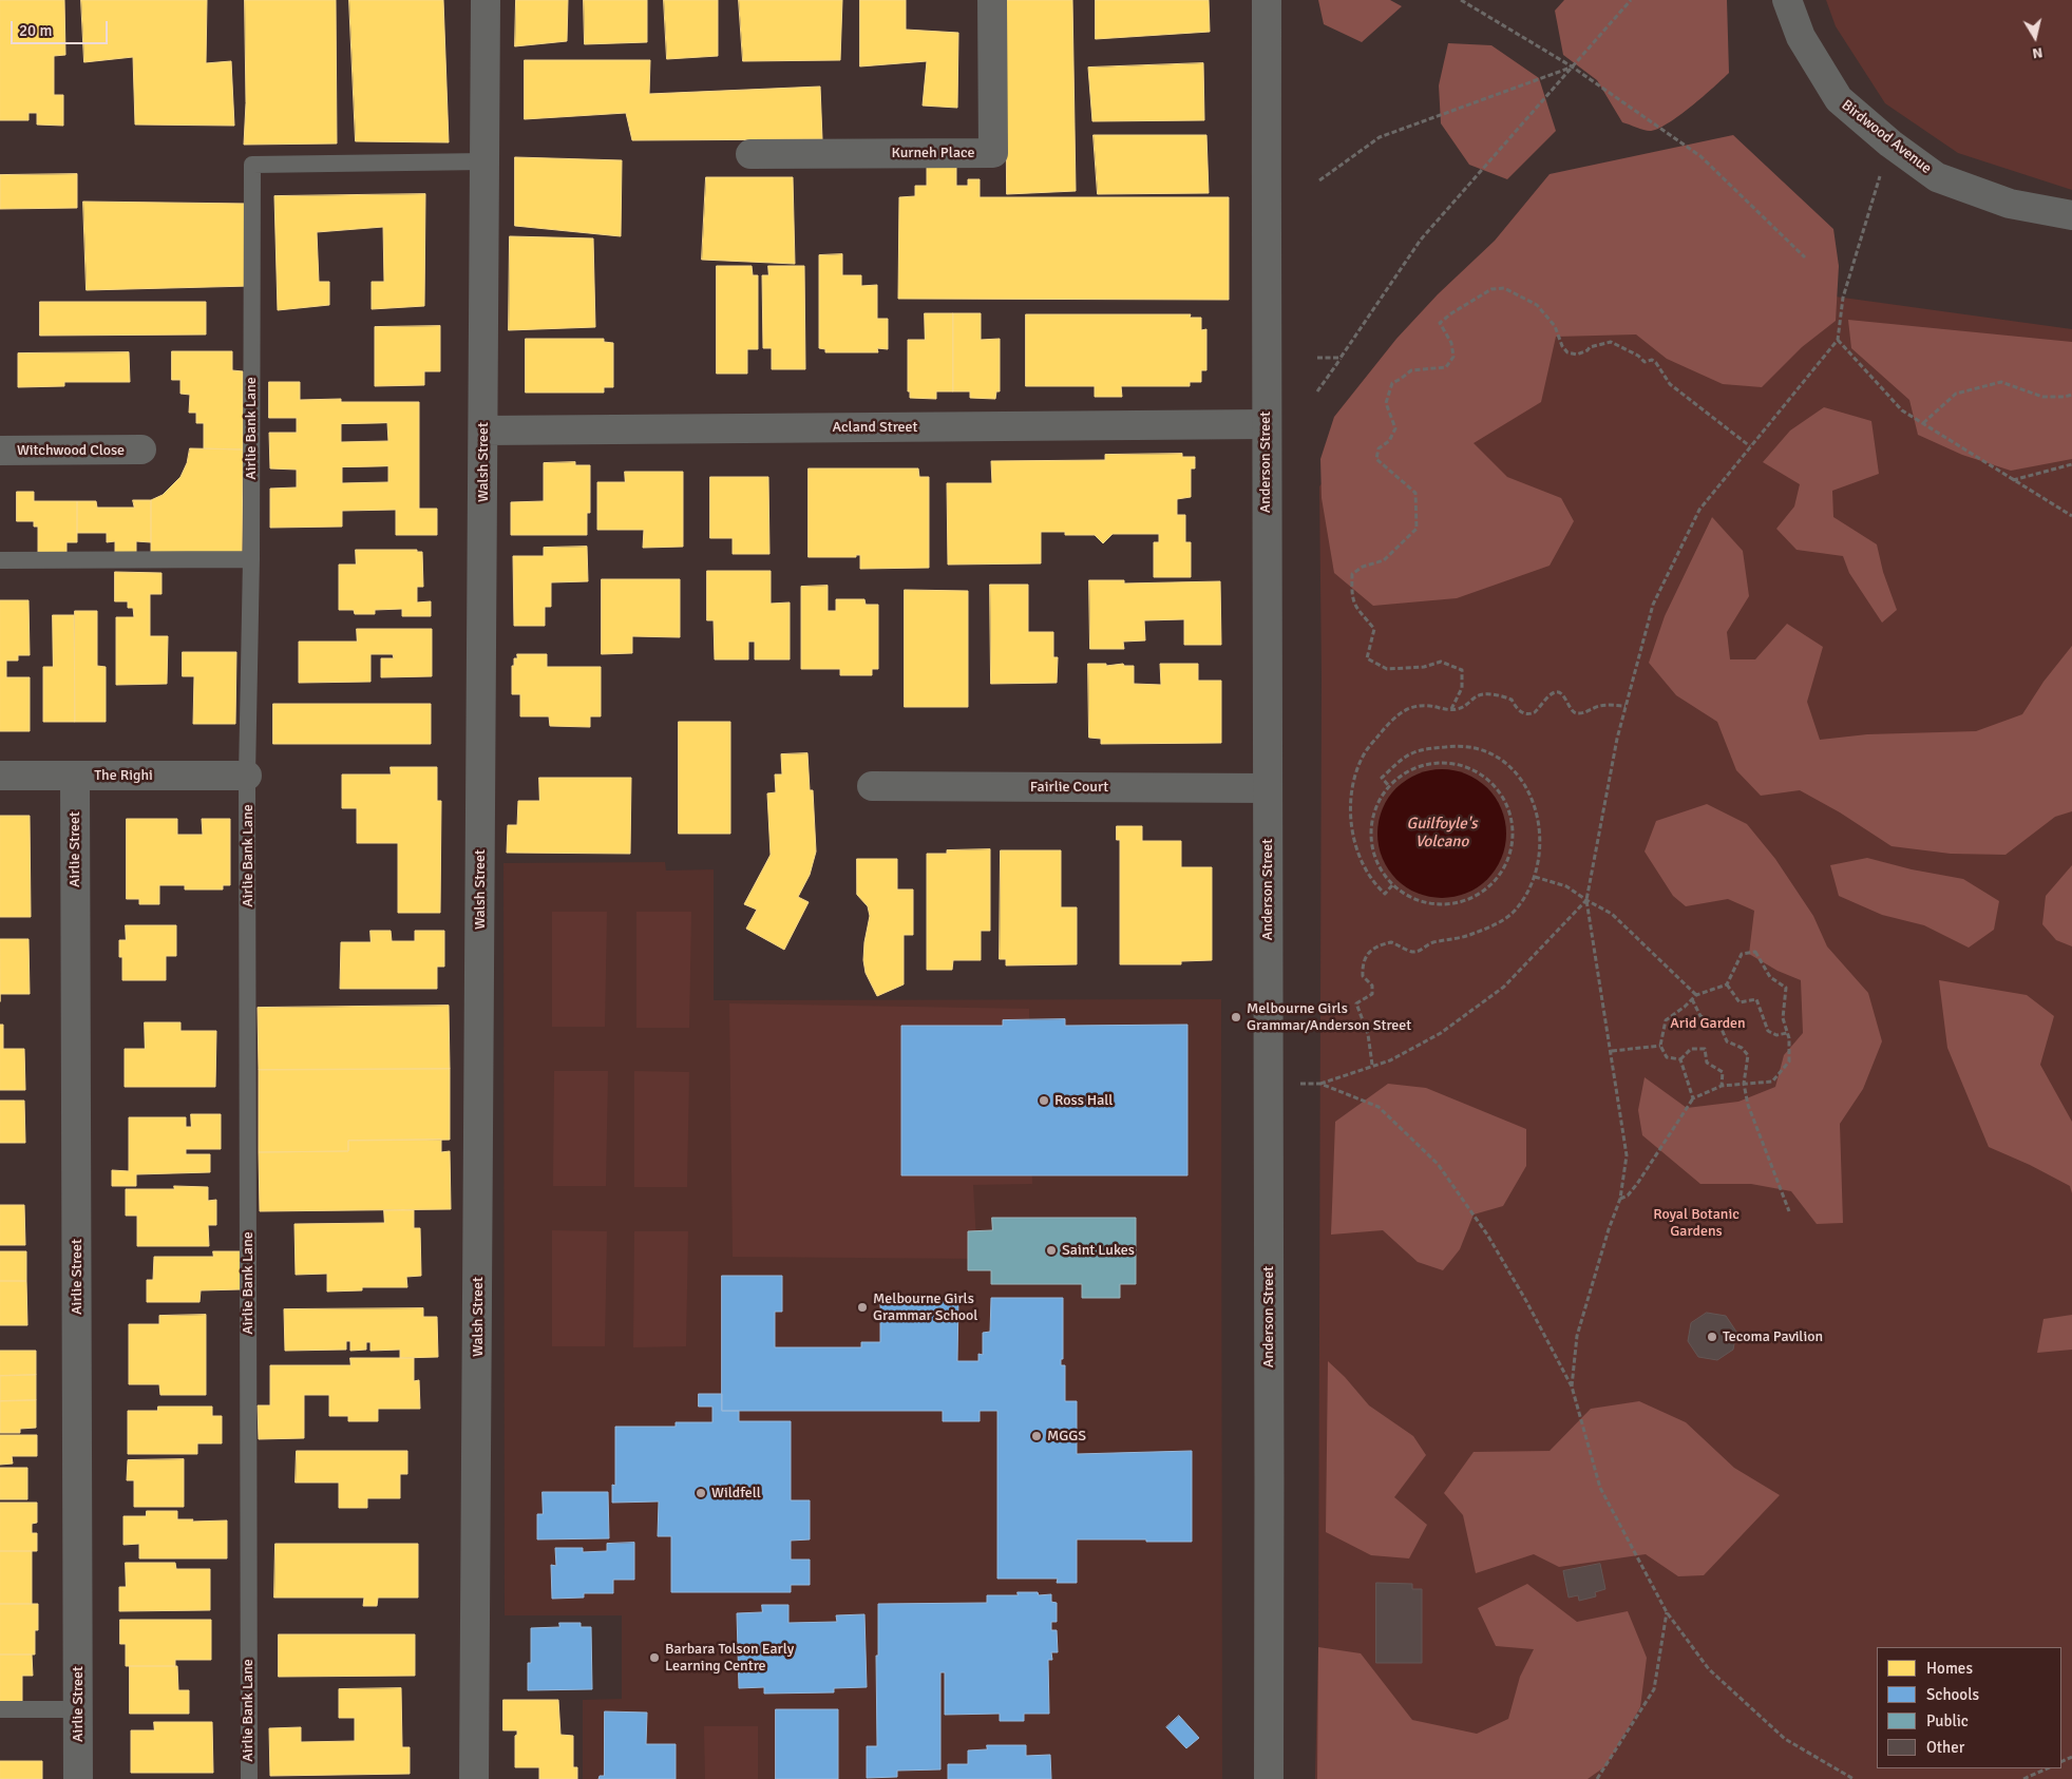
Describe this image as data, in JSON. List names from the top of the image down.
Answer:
{
  "streets": {
    "street": [
      "Birdwood Avenue",
      "Kurneh Place",
      "Acland Street",
      "Witchwood Close",
      "Walsh Street",
      "Anderson Street",
      "The Righi",
      "Fairlie Court",
      "Airlie Street"
    ],
    "lane": ["Airlie Bank Lane"]
  },
  "crossings": [
    ["Acland Street", "Walsh Street"],
    ["Acland Street", "Anderson Street"],
    ["Airlie Bank Lane", "Walsh Street"],
    ["Airlie Bank Lane", "The Righi"],
    ["Anderson Street", "Fairlie Court"],
    ["The Righi", "Airlie Street"]
  ],
  "water": ["Guilfoyle's Volcano"],
  "parks": ["Arid Garden", "Royal Botanic Gardens"],
  "places": [
    "Melbourne Girls Grammar/Anderson Street",
    "Ross Hall",
    "Saint Lukes",
    "Melbourne Girls Grammar School",
    "Tecoma Pavilion",
    "MGGS",
    "Wildfell",
    "Barbara Tolson Early Learning Centre"
  ],
  "legend": [
    "Homes",
    "Schools",
    "Public",
    "Other"
  ],
  "scale_bar": "20 m",
  "north": "bottom"
}
